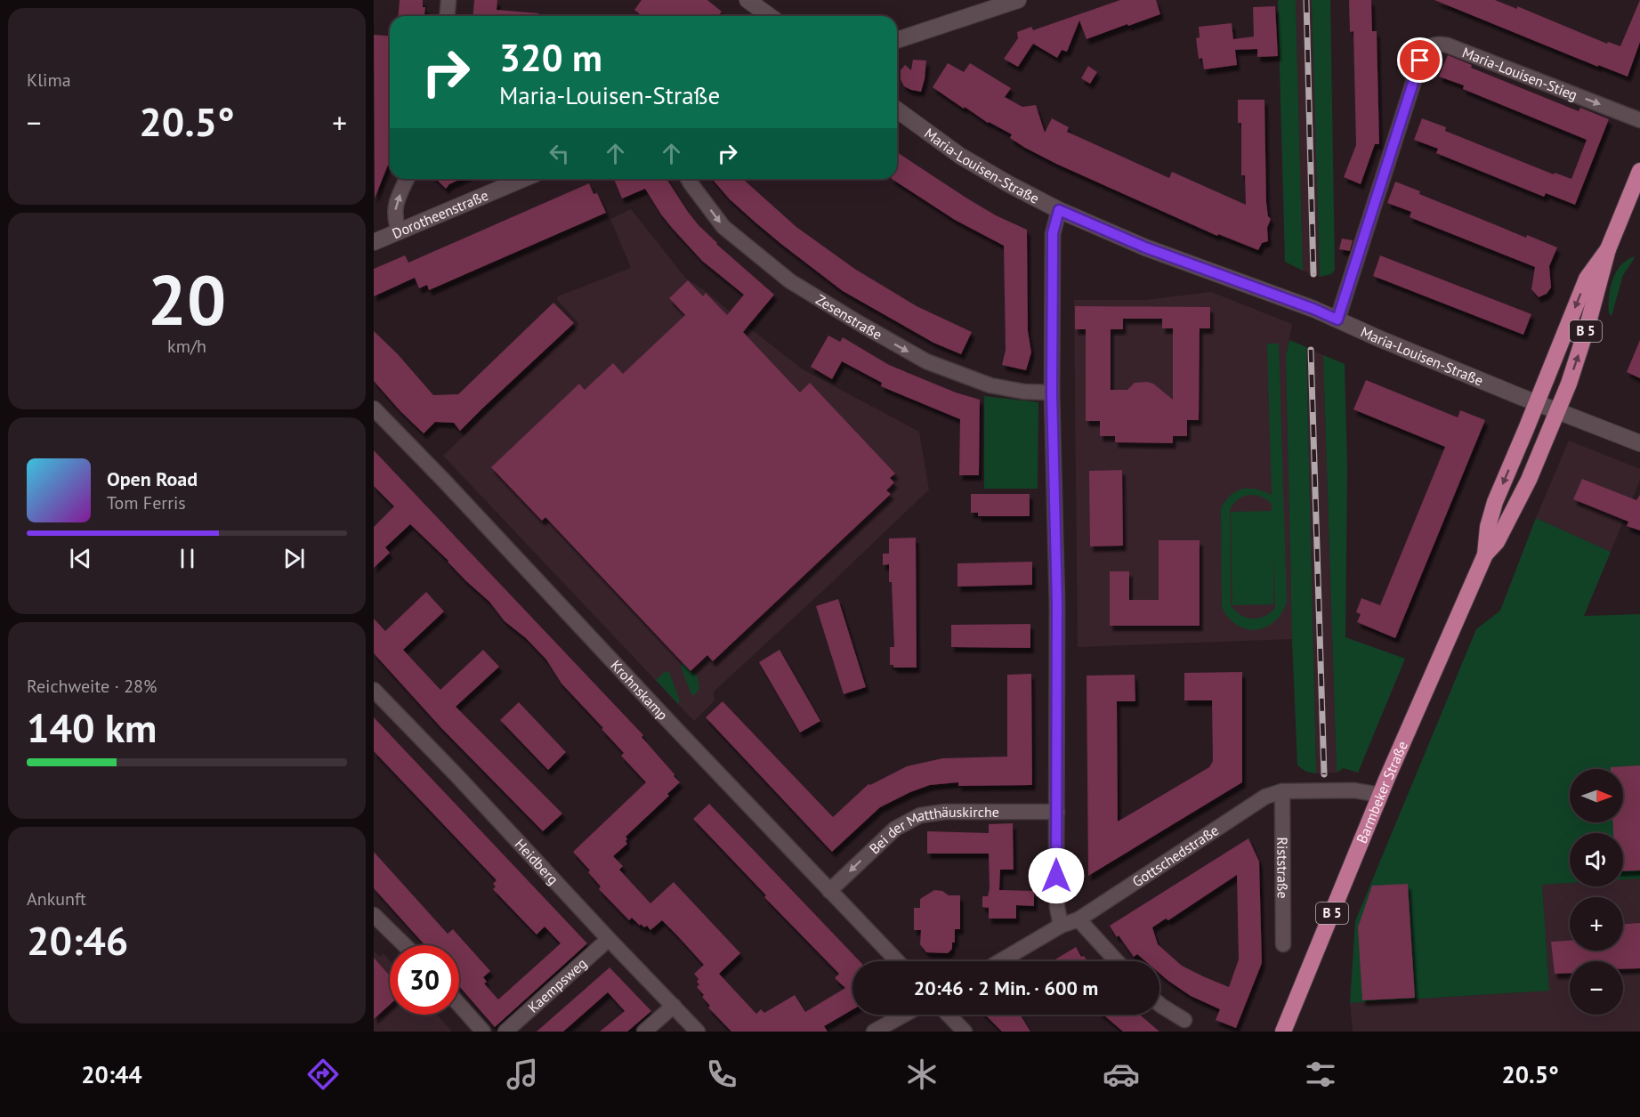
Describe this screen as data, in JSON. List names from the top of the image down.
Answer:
{
  "streets": {
    "main road": [
      "Maria-Louisen-Straße",
      "Dorotheenstraße",
      "B 5",
      "Barmbeker Straße"
    ],
    "street": [
      "Maria-Louisen-Stieg",
      "Zesenstraße",
      "Krohnskamp",
      "Bei der Matthäuskirche",
      "Gottschedstraße",
      "Heidberg",
      "Riststraße",
      "Kaempsweg"
    ]
  },
  "crossings": [
    ["Maria-Louisen-Stieg", "Maria-Louisen-Straße"],
    ["Maria-Louisen-Straße", "Barmbeker Straße"],
    ["Krohnskamp", "Bei der Matthäuskirche"],
    ["Barmbeker Straße", "Gottschedstraße"],
    ["Gottschedstraße", "Riststraße"],
    ["Heidberg", "Kaempsweg"]
  ],
  "one_way": ["Zesenstraße", "Bei der Matthäuskirche"],
  "north": "right",
  "page": {
    "tile": [
      "Klima",
      ["20", "km/h"],
      ["Reichweite · 28%", "140 km"],
      ["Ankunft", "20:46"]
    ],
    "turn": ["320 m", "Maria-Louisen-Straße"],
    "heat": ["−", "20.5°", "+"],
    "song": ["Open Road", "Tom Ferris"],
    "map_buttons": ["+", "−"],
    "limit": "30",
    "trip": "20:46 · 2 Min. · 600 m",
    "tabs": ["20:44", "20.5°"]
  }
}
